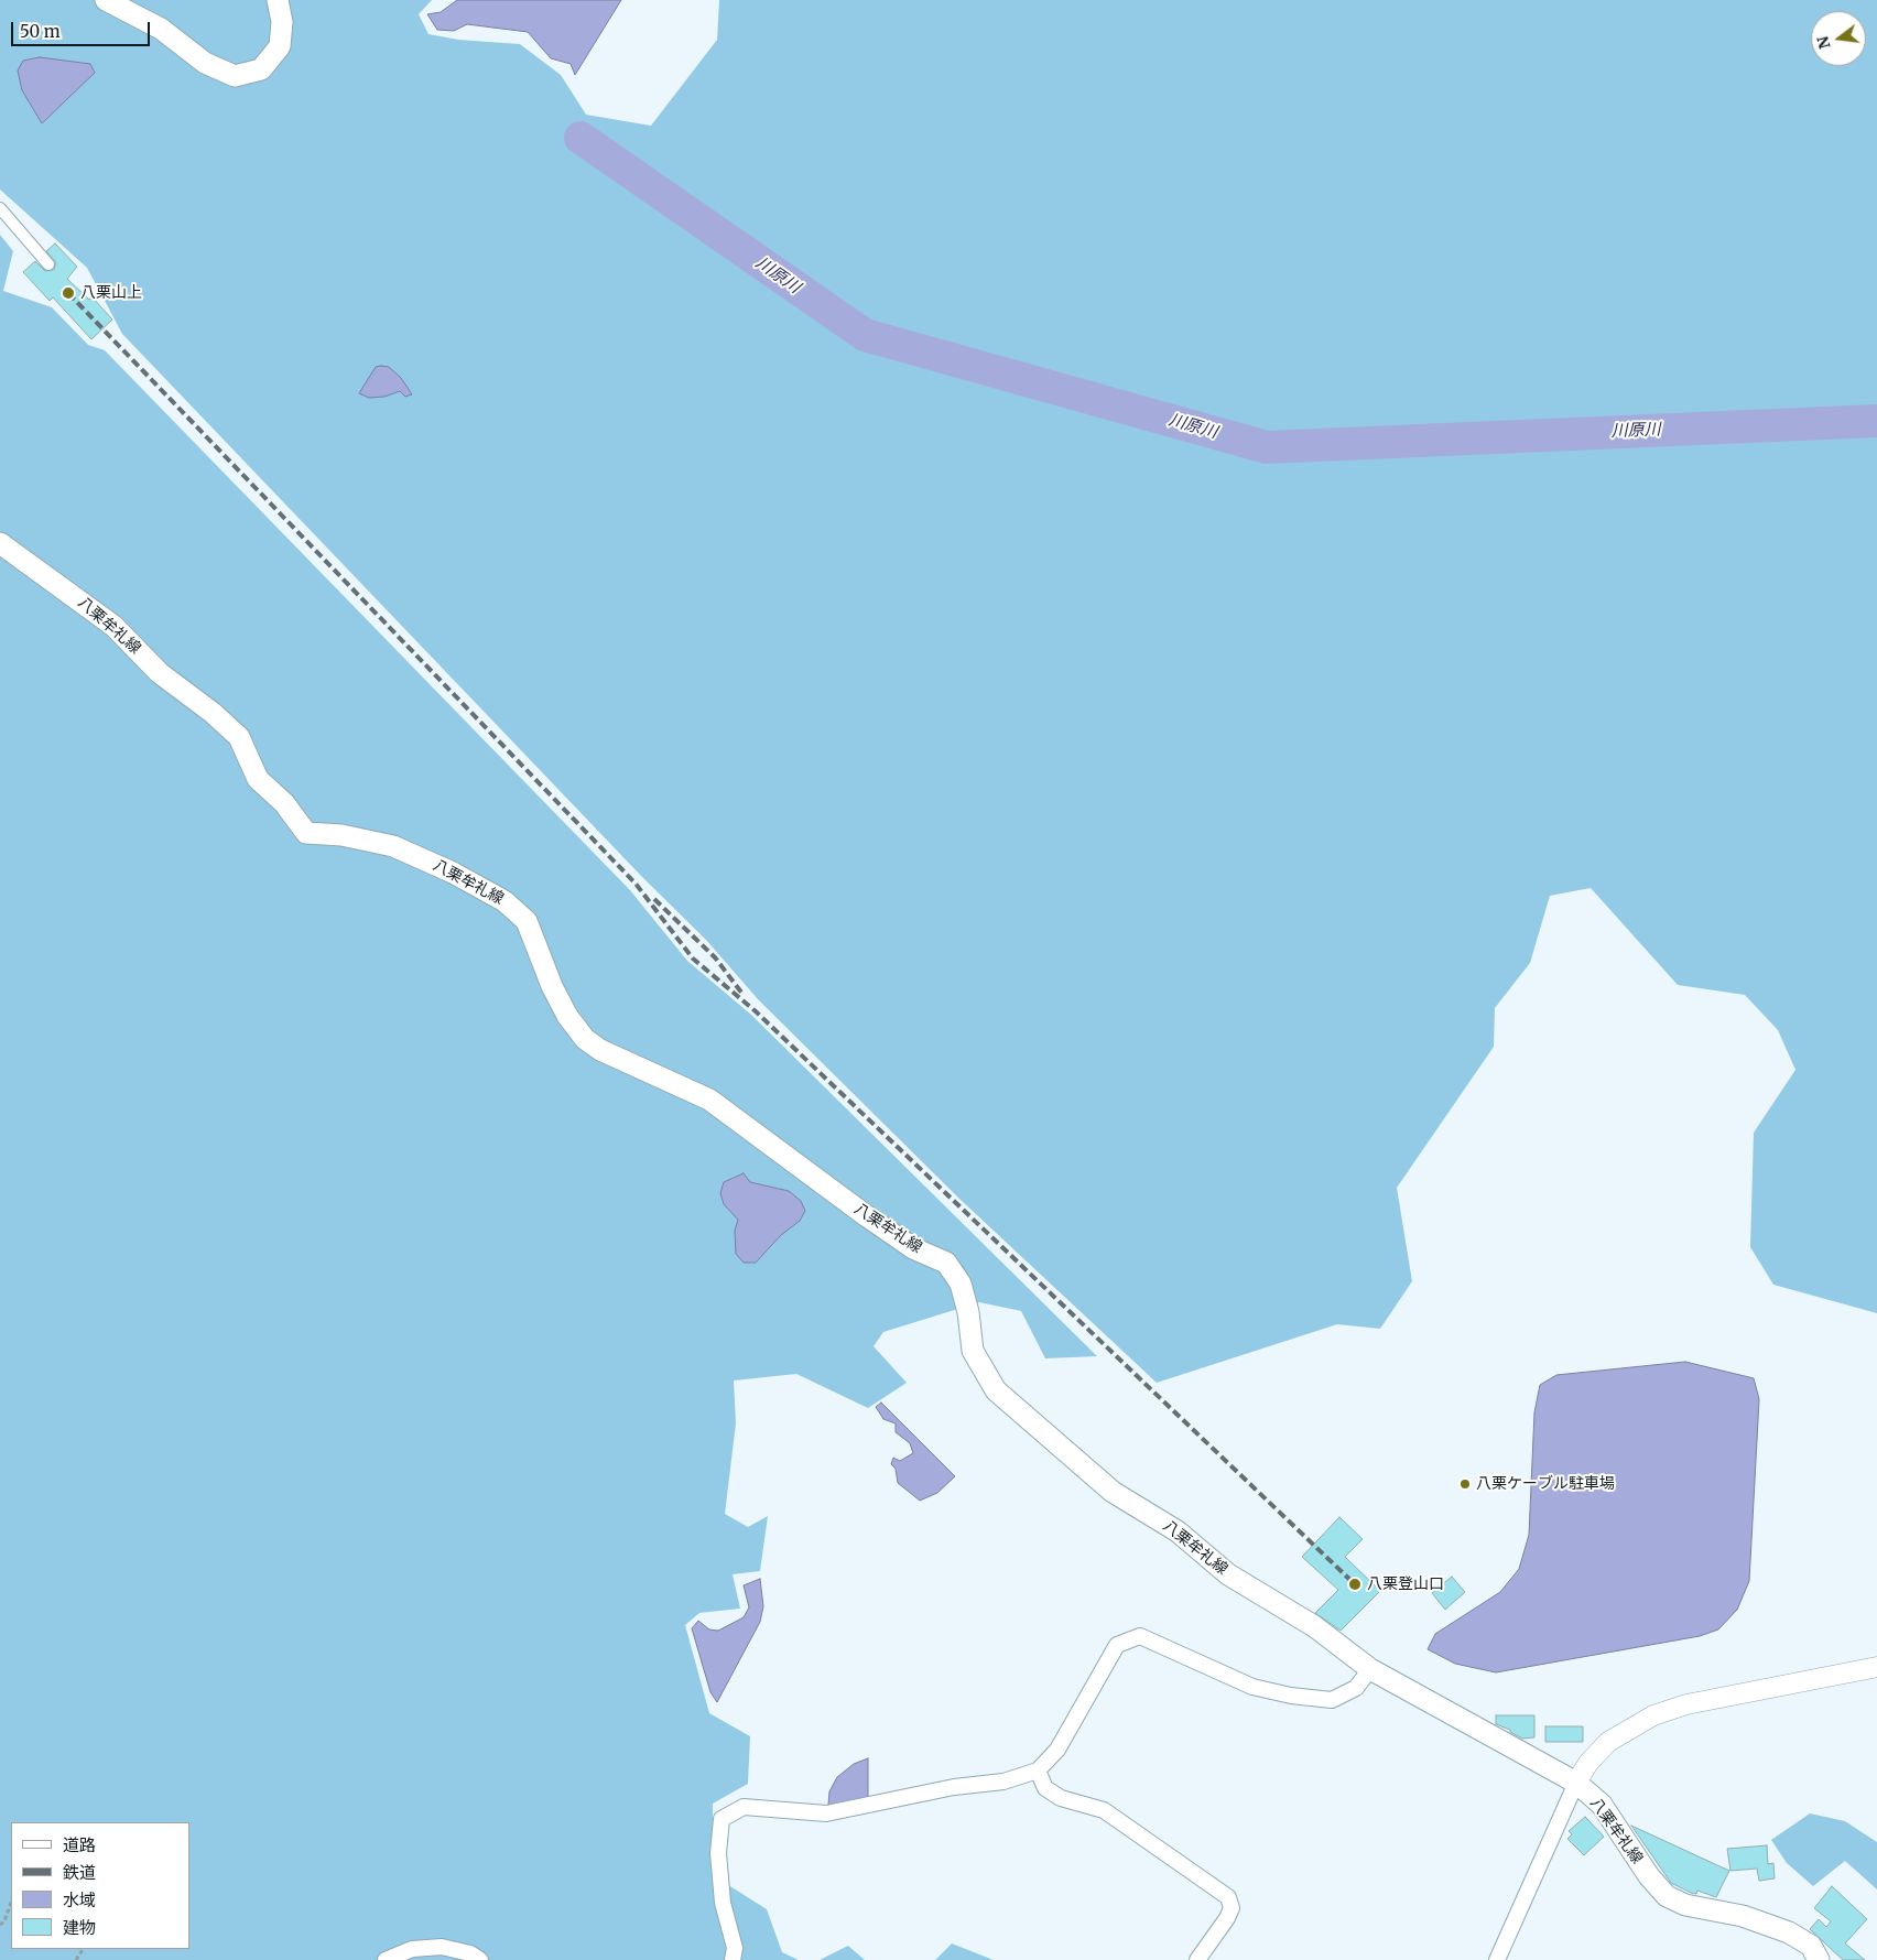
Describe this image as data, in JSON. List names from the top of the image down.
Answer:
{
  "streets": {
    "main road": ["八栗牟礼線"]
  },
  "water": ["川原川"],
  "places": ["八栗山上", "八栗ケーブル駐車場", "八栗登山口"],
  "legend": [
    "道路",
    "鉄道",
    "水域",
    "建物"
  ],
  "scale_bar": "50 m",
  "north": "left"
}
